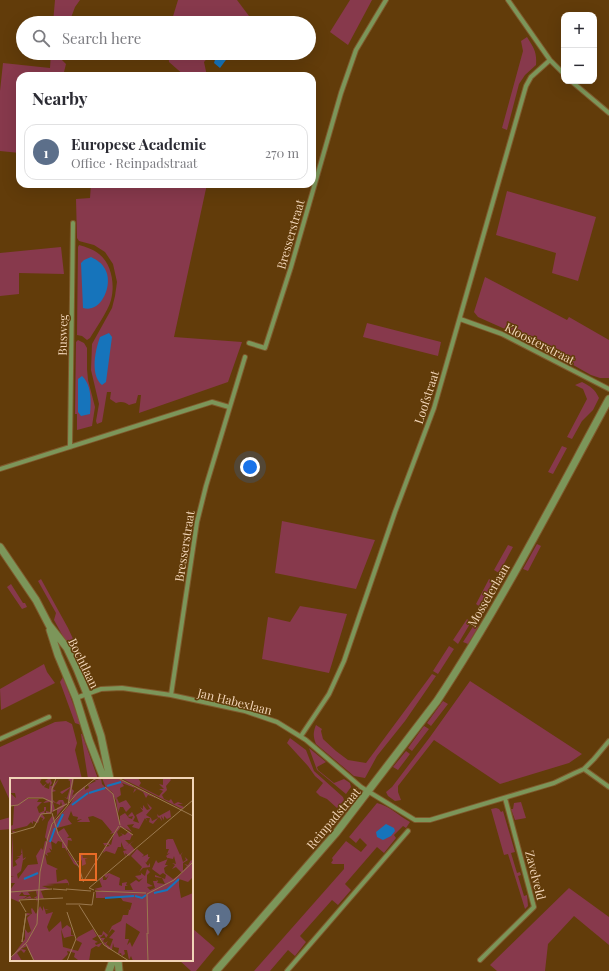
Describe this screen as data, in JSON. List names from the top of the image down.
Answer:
{
  "streets": {
    "street": [
      "Bresserstraat",
      "Busweg",
      "Kloosterstraat",
      "Loofstraat",
      "Mosselerlaan",
      "Bochtlaan",
      "Jan Habexlaan",
      "Reinpadstraat",
      "Zavelveld"
    ]
  },
  "crossings": [
    ["Bresserstraat", "Jan Habexlaan"],
    ["Kloosterstraat", "Loofstraat"],
    ["Loofstraat", "Jan Habexlaan"],
    ["Mosselerlaan", "Jan Habexlaan"],
    ["Mosselerlaan", "Reinpadstraat"],
    ["Bochtlaan", "Jan Habexlaan"],
    ["Jan Habexlaan", "Reinpadstraat"],
    ["Reinpadstraat", "Zavelveld"]
  ],
  "page": {
    "map_buttons": ["+", "−"],
    "search": "Search here",
    "heading": "Nearby",
    "list": [
      {
        "mark": "1",
        "name": "Europese Academie",
        "note": "Office · Reinpadstraat",
        "value": "270 m"
      }
    ],
    "pins": "1"
  }
}
